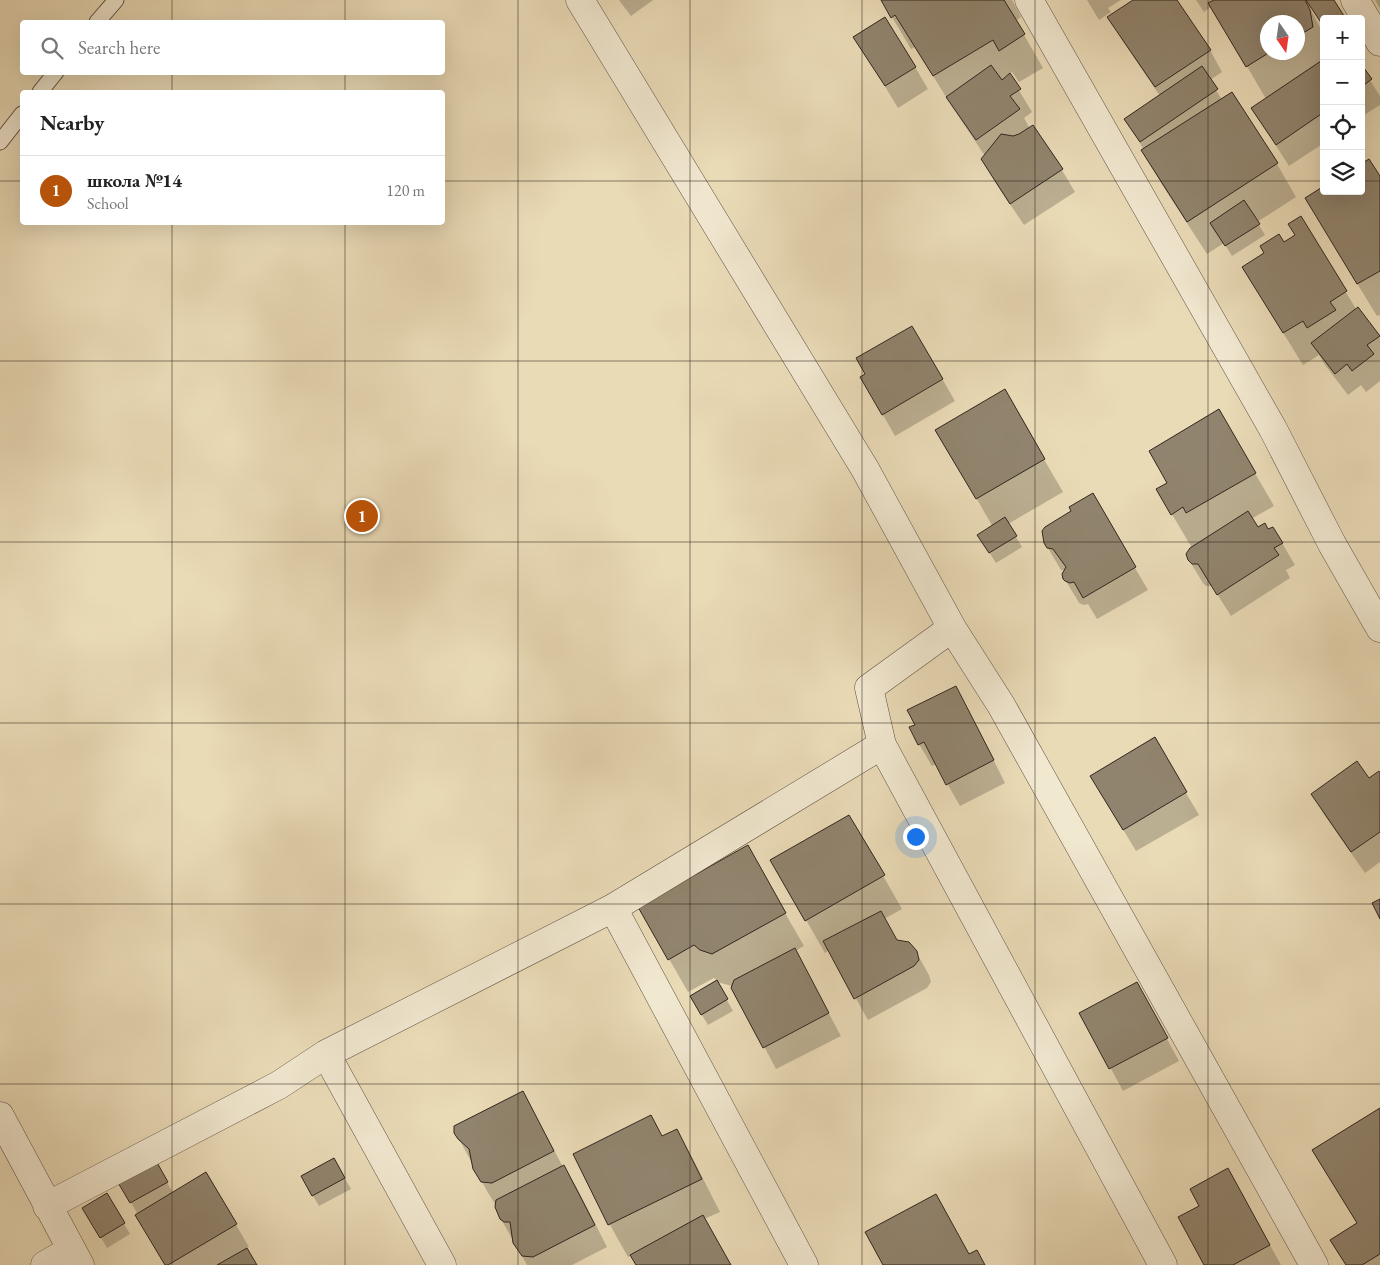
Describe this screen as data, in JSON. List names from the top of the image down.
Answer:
{
  "north": "bottom",
  "page": {
    "map_buttons": ["+", "−"],
    "search": "Search here",
    "heading": "Nearby",
    "list": [
      {
        "mark": "1",
        "name": "школа №14",
        "note": "School",
        "value": "120 m"
      }
    ],
    "pins": "1"
  }
}
